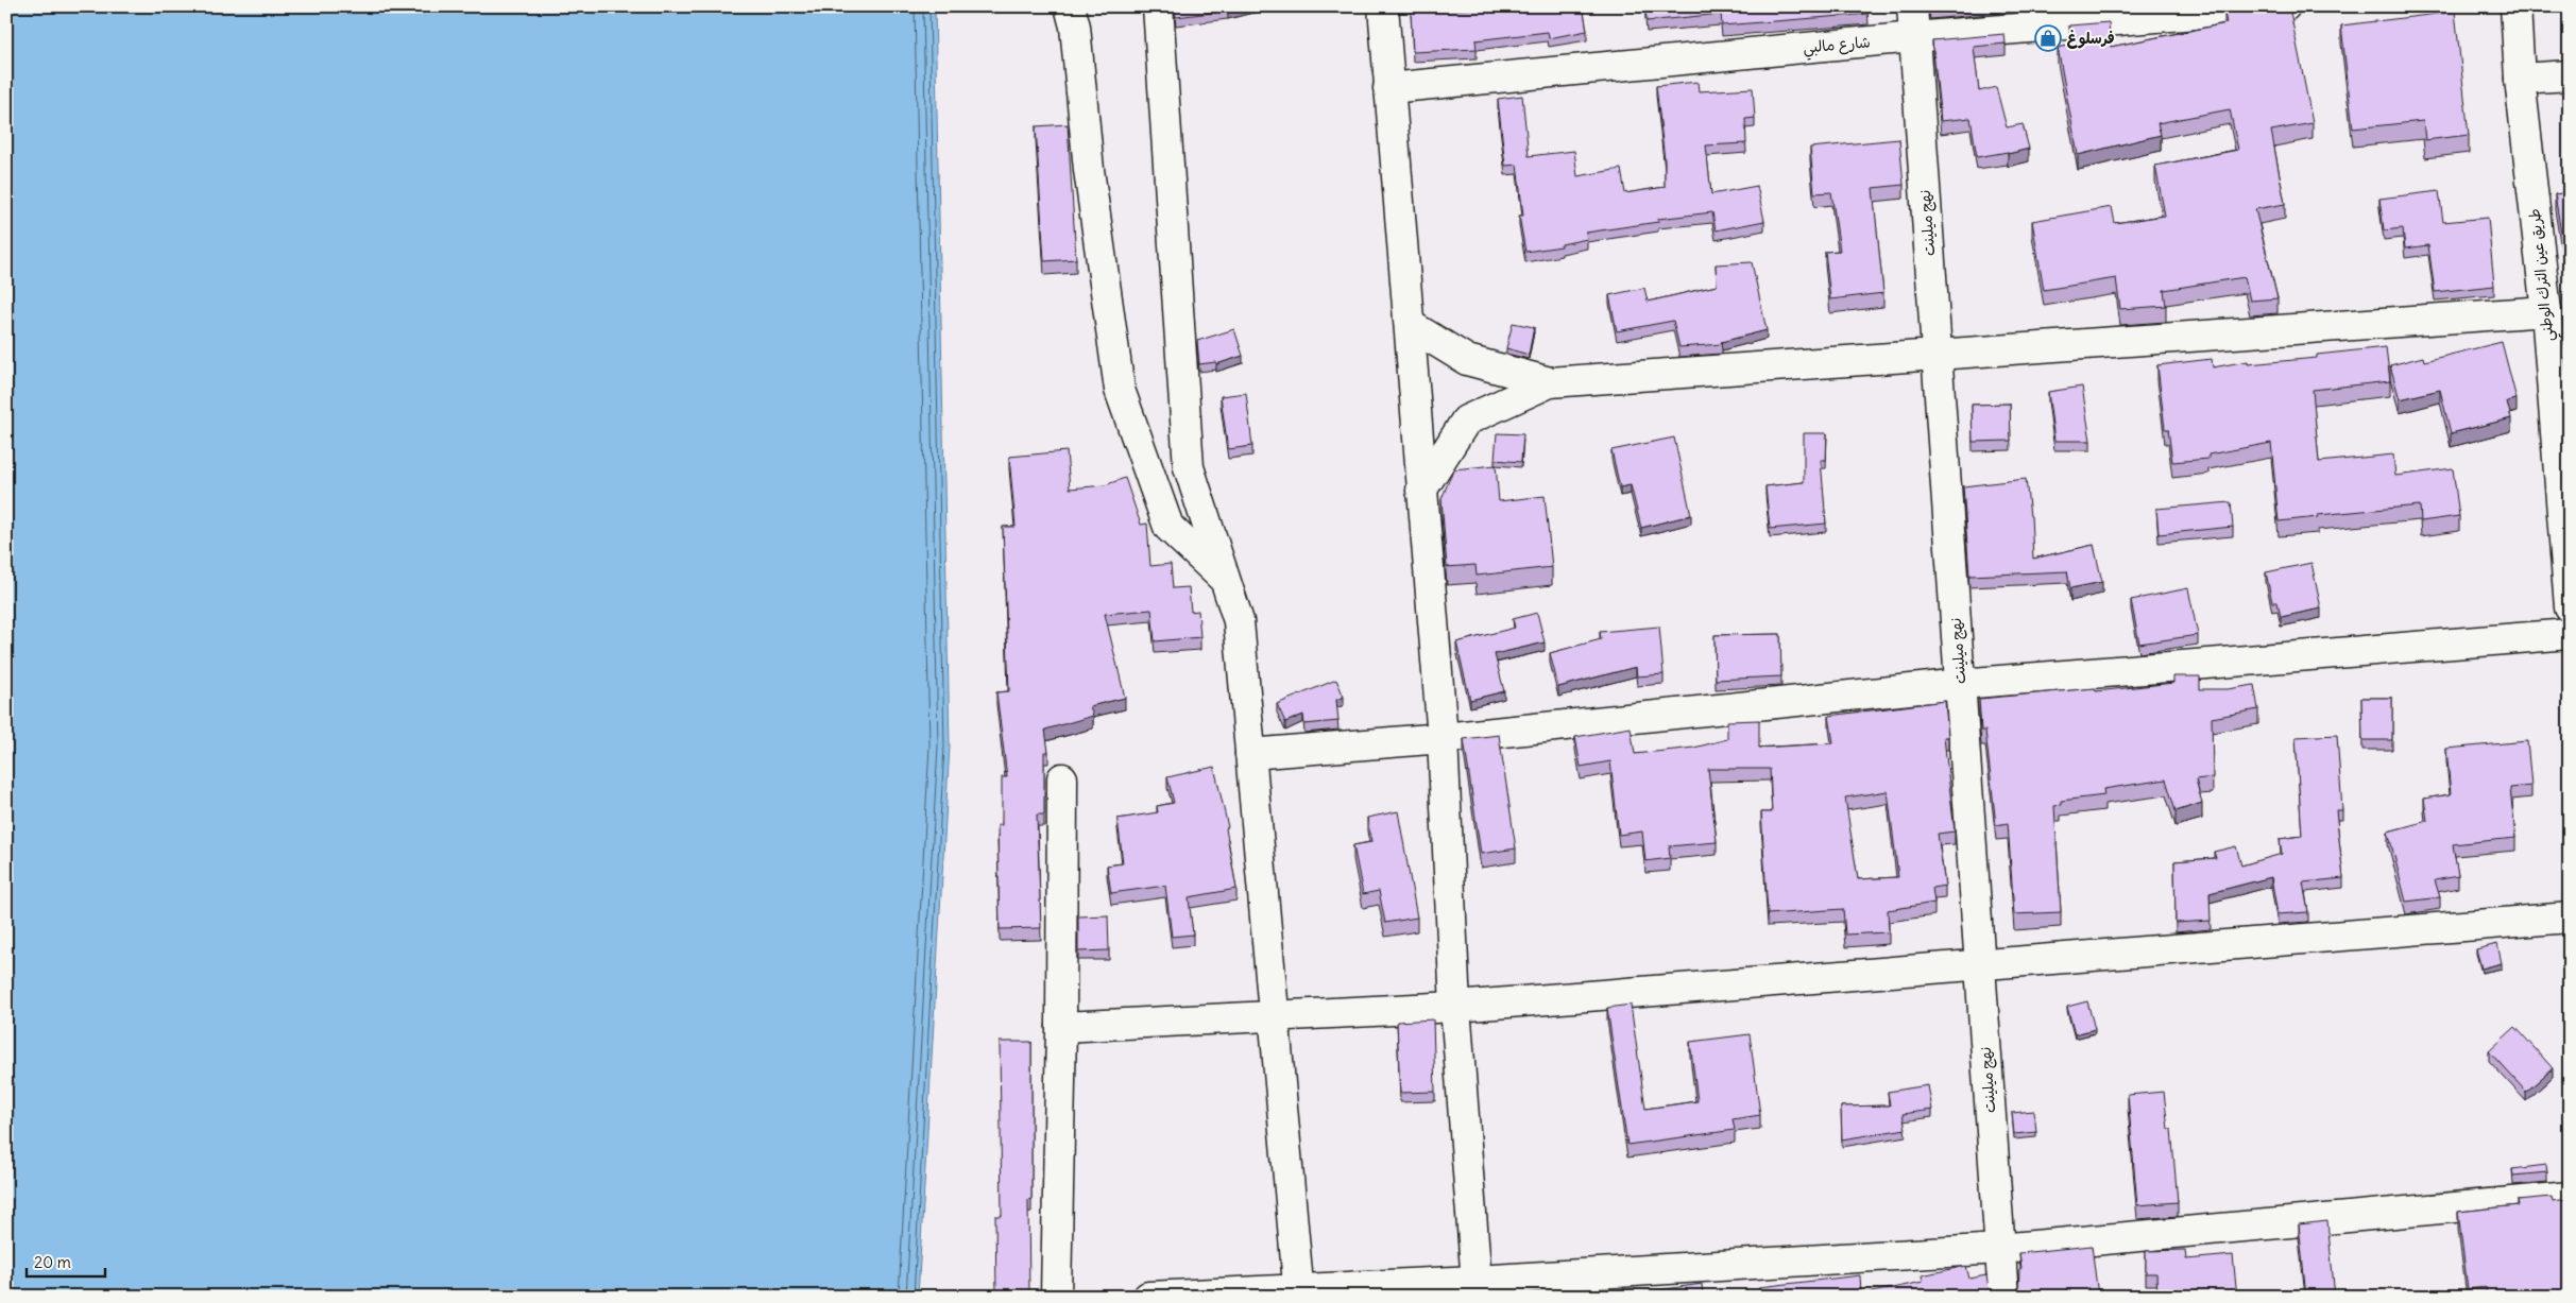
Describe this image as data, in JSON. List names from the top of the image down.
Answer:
{
  "streets": {
    "street": ["شارع مالبي", "نهج ميلينت", "طريق عين الترك الوطني"]
  },
  "crossings": [
    ["شارع مالبي", "نهج ميلينت"]
  ],
  "places": {
    "shop": ["فرسلوغ"]
  },
  "scale_bar": "20 m"
}
